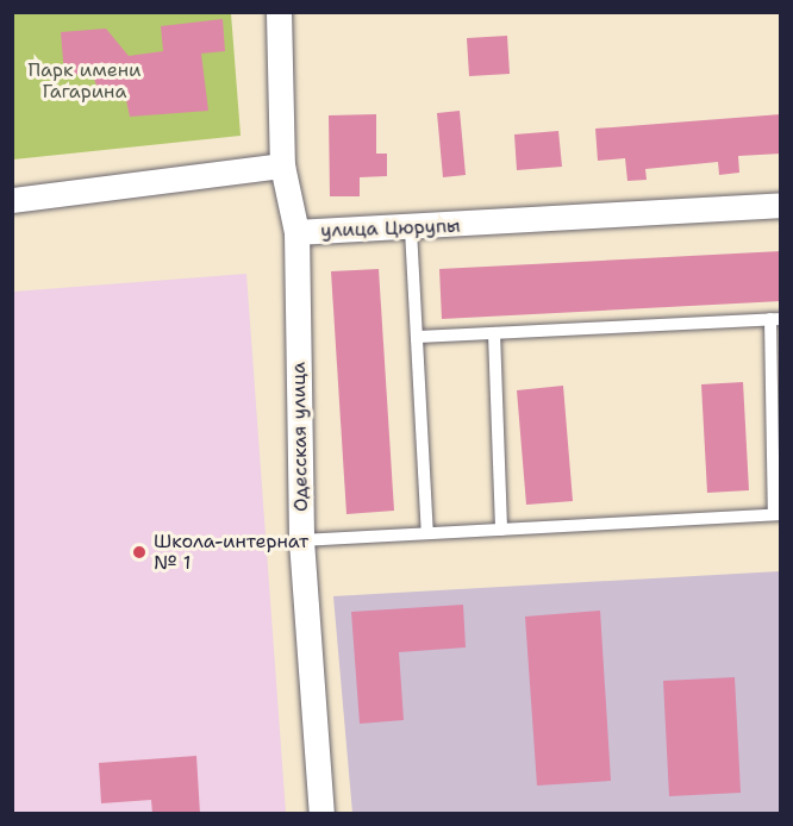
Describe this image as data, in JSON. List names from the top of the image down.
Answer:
{
  "streets": {
    "street": ["улица Цюрупы", "Одесская улица"]
  },
  "crossings": [
    ["улица Цюрупы", "Одесская улица"]
  ],
  "parks": ["Парк имени Гагарина"],
  "places": ["Школа-интернат № 1"]
}
